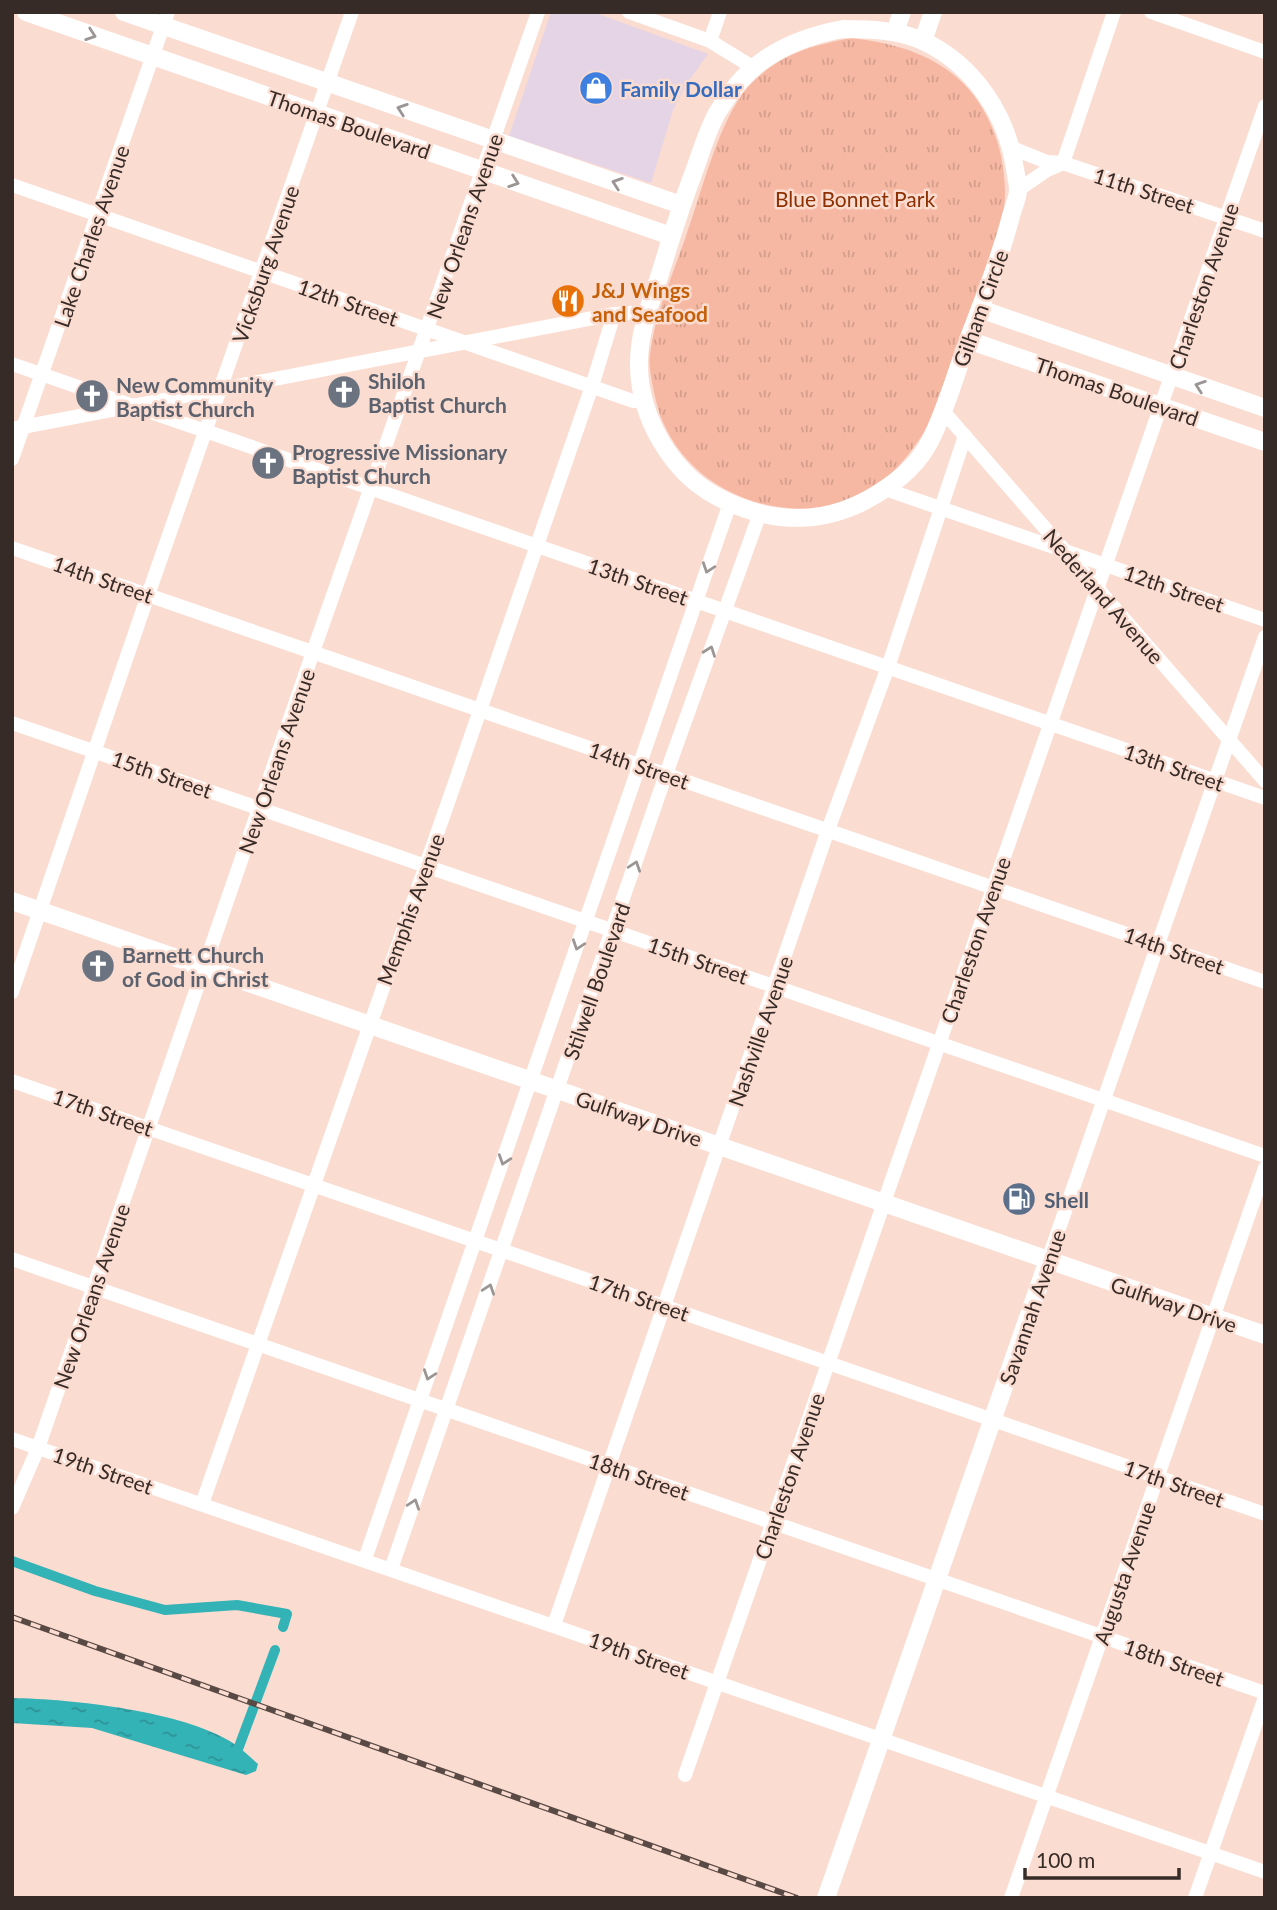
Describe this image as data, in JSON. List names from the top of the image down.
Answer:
{
  "streets": {
    "main road": [
      "Thomas Boulevard",
      "Gilham Circle",
      "Gulfway Drive",
      "Savannah Avenue"
    ],
    "street": [
      "11th Street",
      "New Orleans Avenue",
      "Lake Charles Avenue",
      "Vicksburg Avenue",
      "Charleston Avenue",
      "12th Street",
      "14th Street",
      "13th Street",
      "Nederland Avenue",
      "15th Street",
      "Memphis Avenue",
      "Stilwell Boulevard",
      "Nashville Avenue",
      "17th Street",
      "19th Street",
      "18th Street",
      "Augusta Avenue"
    ]
  },
  "crossings": [
    ["Thomas Boulevard", "New Orleans Avenue"],
    ["Thomas Boulevard", "Lake Charles Avenue"],
    ["Thomas Boulevard", "Vicksburg Avenue"],
    ["Thomas Boulevard", "Charleston Avenue"],
    ["Thomas Boulevard", "Gilham Circle"],
    ["11th Street", "Charleston Avenue"],
    ["11th Street", "Gilham Circle"],
    ["New Orleans Avenue", "12th Street"],
    ["New Orleans Avenue", "14th Street"],
    ["New Orleans Avenue", "13th Street"],
    ["New Orleans Avenue", "15th Street"],
    ["New Orleans Avenue", "17th Street"],
    ["New Orleans Avenue", "Gulfway Drive"],
    ["New Orleans Avenue", "19th Street"],
    ["New Orleans Avenue", "18th Street"],
    ["Lake Charles Avenue", "12th Street"],
    ["Lake Charles Avenue", "13th Street"],
    ["Vicksburg Avenue", "12th Street"],
    ["Vicksburg Avenue", "14th Street"],
    ["Vicksburg Avenue", "13th Street"],
    ["Vicksburg Avenue", "15th Street"],
    ["Vicksburg Avenue", "Gulfway Drive"],
    ["Charleston Avenue", "12th Street"],
    ["Charleston Avenue", "14th Street"],
    ["Charleston Avenue", "13th Street"],
    ["Charleston Avenue", "Nederland Avenue"],
    ["Charleston Avenue", "15th Street"],
    ["Charleston Avenue", "17th Street"],
    ["Charleston Avenue", "Gulfway Drive"],
    ["Charleston Avenue", "19th Street"],
    ["Charleston Avenue", "18th Street"],
    ["12th Street", "Gilham Circle"],
    ["12th Street", "Nederland Avenue"],
    ["12th Street", "Memphis Avenue"],
    ["12th Street", "Nashville Avenue"],
    ["Gilham Circle", "Nederland Avenue"],
    ["Gilham Circle", "Stilwell Boulevard"],
    ["14th Street", "Memphis Avenue"],
    ["14th Street", "Stilwell Boulevard"],
    ["14th Street", "Nashville Avenue"],
    ["14th Street", "Savannah Avenue"],
    ["13th Street", "Memphis Avenue"],
    ["13th Street", "Stilwell Boulevard"],
    ["13th Street", "Nashville Avenue"],
    ["13th Street", "Savannah Avenue"],
    ["Nederland Avenue", "Nashville Avenue"],
    ["Nederland Avenue", "Savannah Avenue"],
    ["15th Street", "Memphis Avenue"],
    ["15th Street", "Stilwell Boulevard"],
    ["15th Street", "Nashville Avenue"],
    ["15th Street", "Savannah Avenue"],
    ["Memphis Avenue", "17th Street"],
    ["Memphis Avenue", "Gulfway Drive"],
    ["Memphis Avenue", "19th Street"],
    ["Memphis Avenue", "18th Street"],
    ["Stilwell Boulevard", "17th Street"],
    ["Stilwell Boulevard", "Gulfway Drive"],
    ["Stilwell Boulevard", "19th Street"],
    ["Stilwell Boulevard", "18th Street"],
    ["Nashville Avenue", "17th Street"],
    ["Nashville Avenue", "Gulfway Drive"],
    ["Nashville Avenue", "19th Street"],
    ["Nashville Avenue", "18th Street"],
    ["17th Street", "Savannah Avenue"],
    ["17th Street", "Augusta Avenue"],
    ["Gulfway Drive", "Savannah Avenue"],
    ["Gulfway Drive", "Augusta Avenue"],
    ["Savannah Avenue", "19th Street"],
    ["Savannah Avenue", "18th Street"],
    ["19th Street", "Augusta Avenue"],
    ["18th Street", "Augusta Avenue"]
  ],
  "parks": ["Blue Bonnet Park"],
  "places": {
    "shop": ["Family Dollar"],
    "restaurant": ["J&J Wings and Seafood"],
    "church": [
      "Shiloh Baptist Church",
      "New Community Baptist Church",
      "Progressive Missionary Baptist Church",
      "Barnett Church of God in Christ"
    ],
    "fuel station": ["Shell"]
  },
  "scale_bar": "100 m"
}
